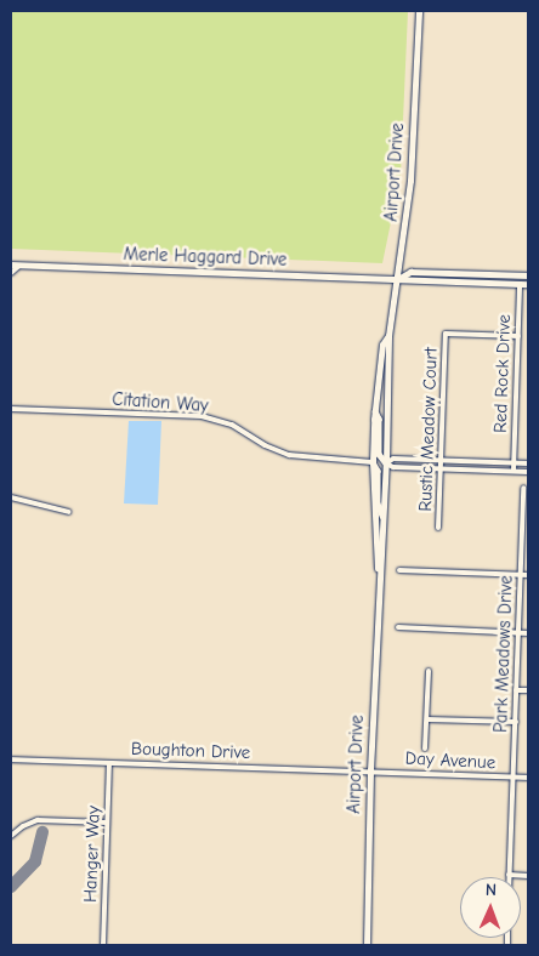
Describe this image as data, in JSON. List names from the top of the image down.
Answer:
{
  "streets": {
    "main road": ["Airport Drive", "Merle Haggard Drive"],
    "street": [
      "Red Rock Drive",
      "Citation Way",
      "Rustic Meadow Court",
      "Park Meadows Drive",
      "Boughton Drive",
      "Day Avenue",
      "Hanger Way"
    ]
  },
  "crossings": [
    ["Airport Drive", "Merle Haggard Drive"],
    ["Airport Drive", "Citation Way"],
    ["Airport Drive", "Boughton Drive"],
    ["Airport Drive", "Day Avenue"],
    ["Merle Haggard Drive", "Red Rock Drive"],
    ["Red Rock Drive", "Rustic Meadow Court"],
    ["Park Meadows Drive", "Day Avenue"],
    ["Boughton Drive", "Day Avenue"],
    ["Boughton Drive", "Hanger Way"]
  ],
  "north": "top"
}
